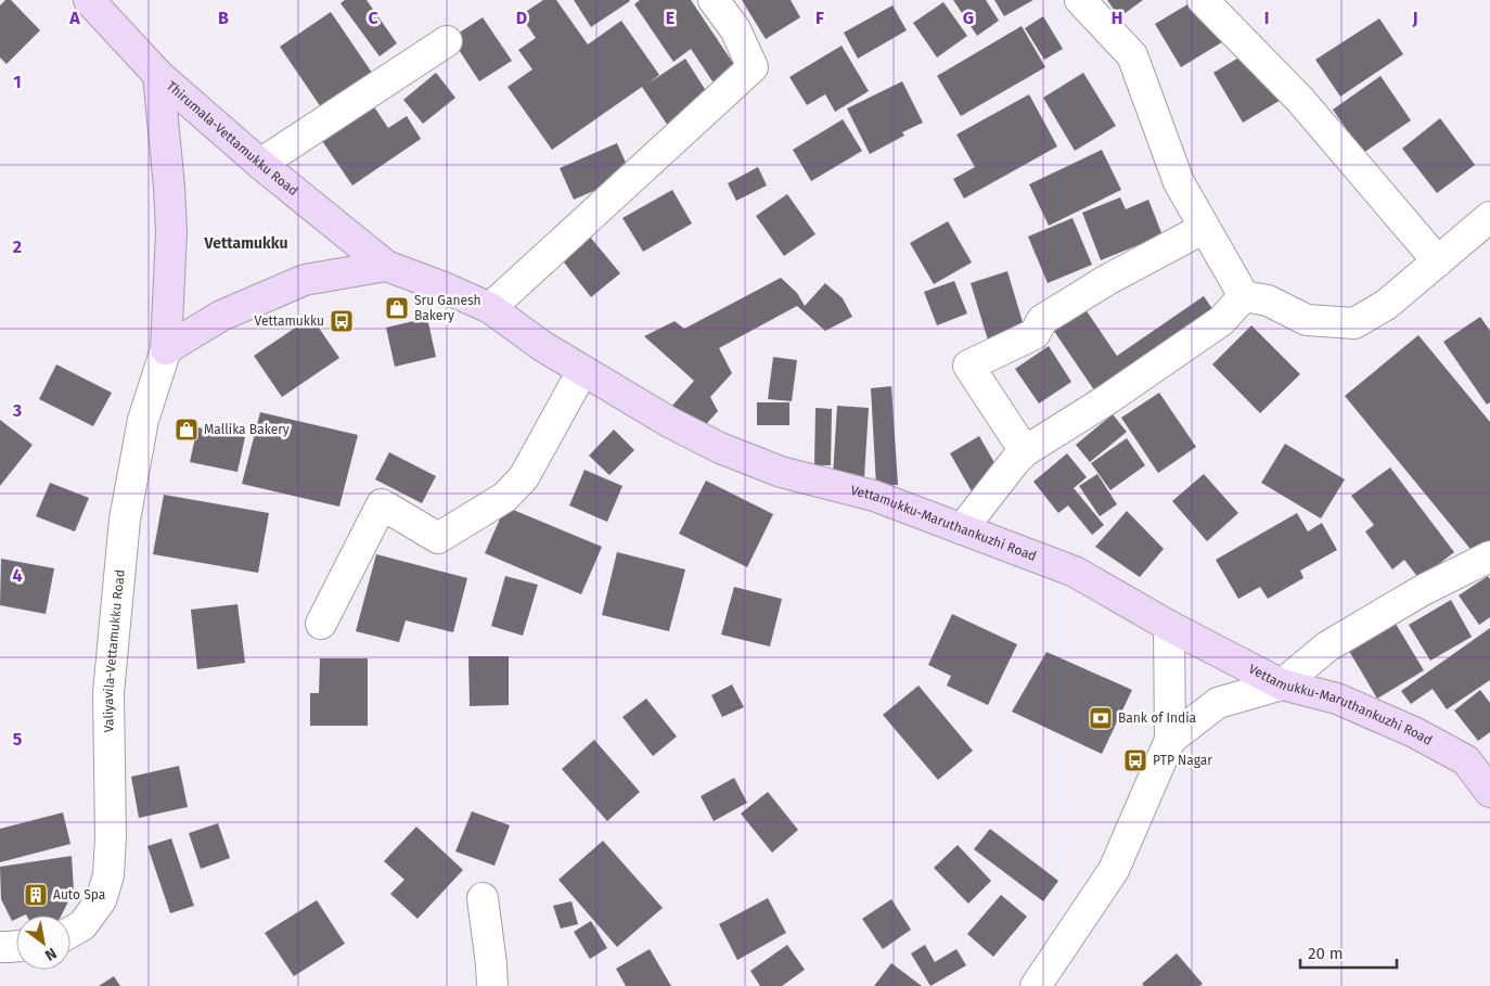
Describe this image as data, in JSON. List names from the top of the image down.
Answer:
{
  "streets": {
    "main road": ["Thirumala-Vettamukku Road", "Vettamukku-Maruthankuzhi Road"],
    "street": ["Valiyavila-Vettamukku Road"]
  },
  "crossings": [
    ["Thirumala-Vettamukku Road", "Vettamukku-Maruthankuzhi Road"]
  ],
  "districts": ["Vettamukku"],
  "places": {
    "shop": ["Sru Ganesh Bakery", "Mallika Bakery"],
    "bus stop": ["Vettamukku", "PTP Nagar"],
    "bank": ["Bank of India"],
    "building": ["Auto Spa"]
  },
  "scale_bar": "20 m",
  "north": "bottom right",
  "grid": {
    "columns": [
      "A",
      "B",
      "C",
      "D",
      "E",
      "F",
      "G",
      "H",
      "I",
      "J"
    ],
    "rows": [
      "1",
      "2",
      "3",
      "4",
      "5"
    ]
  }
}
